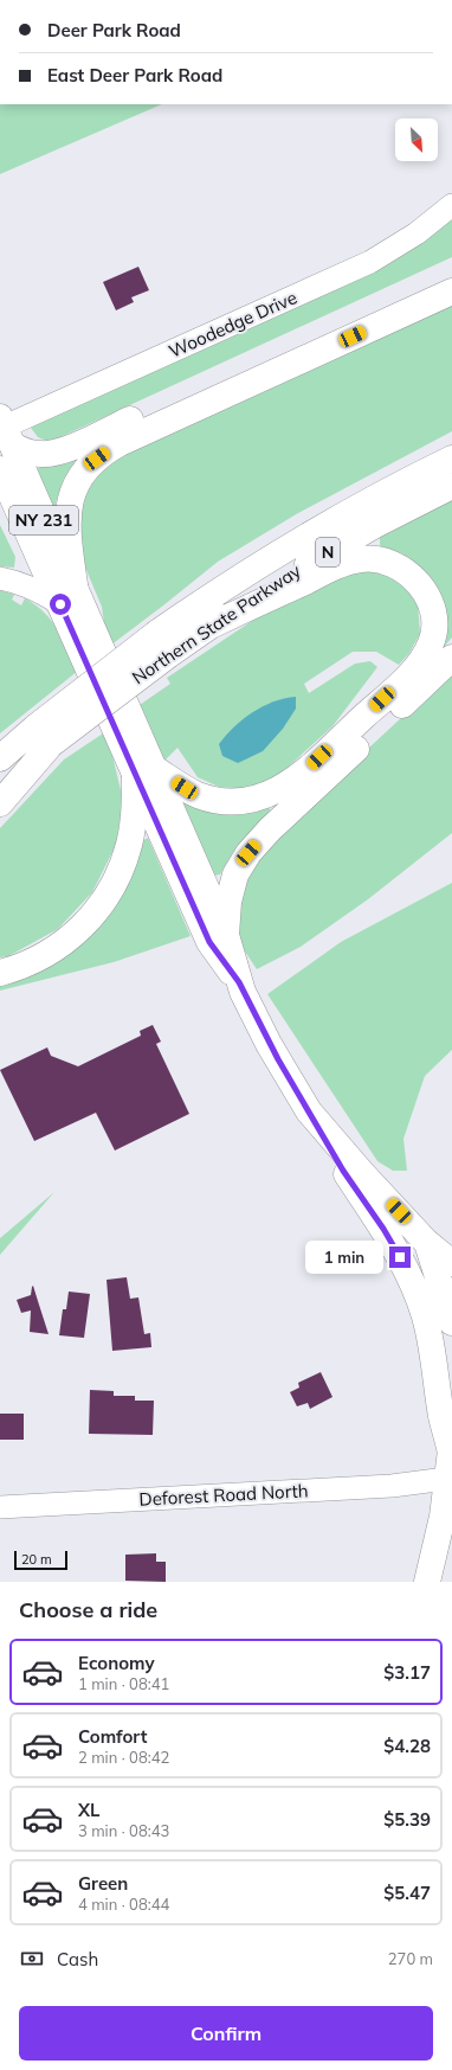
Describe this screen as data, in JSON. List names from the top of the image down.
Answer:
{
  "streets": {
    "main road": ["NY 231", "N", "Northern State Parkway"],
    "street": ["Woodedge Drive", "Deforest Road North"]
  },
  "crossings": [
    ["Woodedge Drive", "NY 231"]
  ],
  "scale_bar": "20 m",
  "north": "bottom right",
  "page": {
    "banner": ["Deer Park Road", "East Deer Park Road"],
    "bubble": "1 min",
    "scale": "20 m",
    "heading": "Choose a ride",
    "list": [
      {
        "name": "Economy",
        "note": "1 min · 08:41",
        "value": "$3.17"
      },
      {
        "name": "Comfort",
        "note": "2 min · 08:42",
        "value": "$4.28"
      },
      {
        "name": "XL",
        "note": "3 min · 08:43",
        "value": "$5.39"
      },
      {
        "name": "Green",
        "note": "4 min · 08:44",
        "value": "$5.47"
      }
    ],
    "pay": ["Cash", "270 m"],
    "buttons": "Confirm"
  }
}
